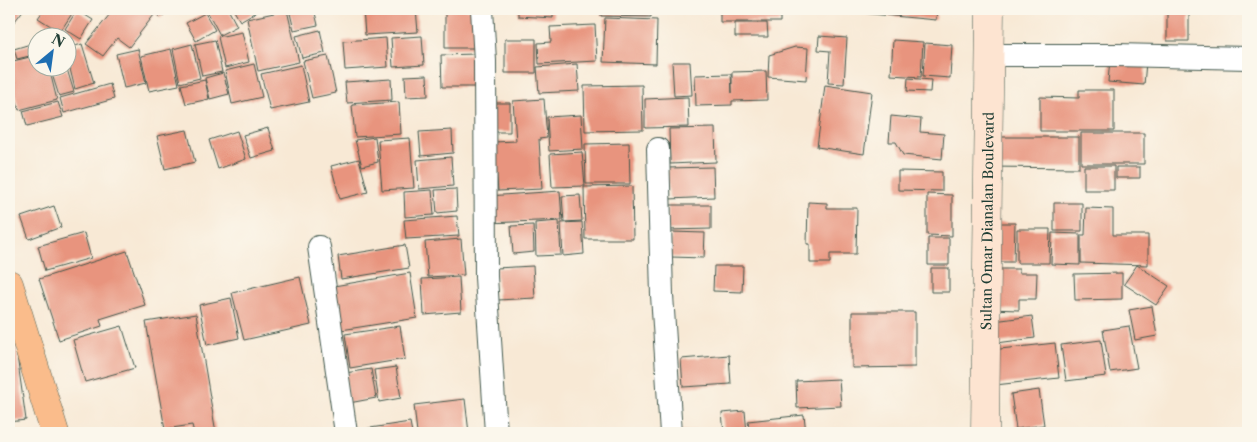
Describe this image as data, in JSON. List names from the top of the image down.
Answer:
{
  "streets": {
    "main road": ["Sultan Omar Dianalan Boulevard"]
  },
  "north": "top right"
}
